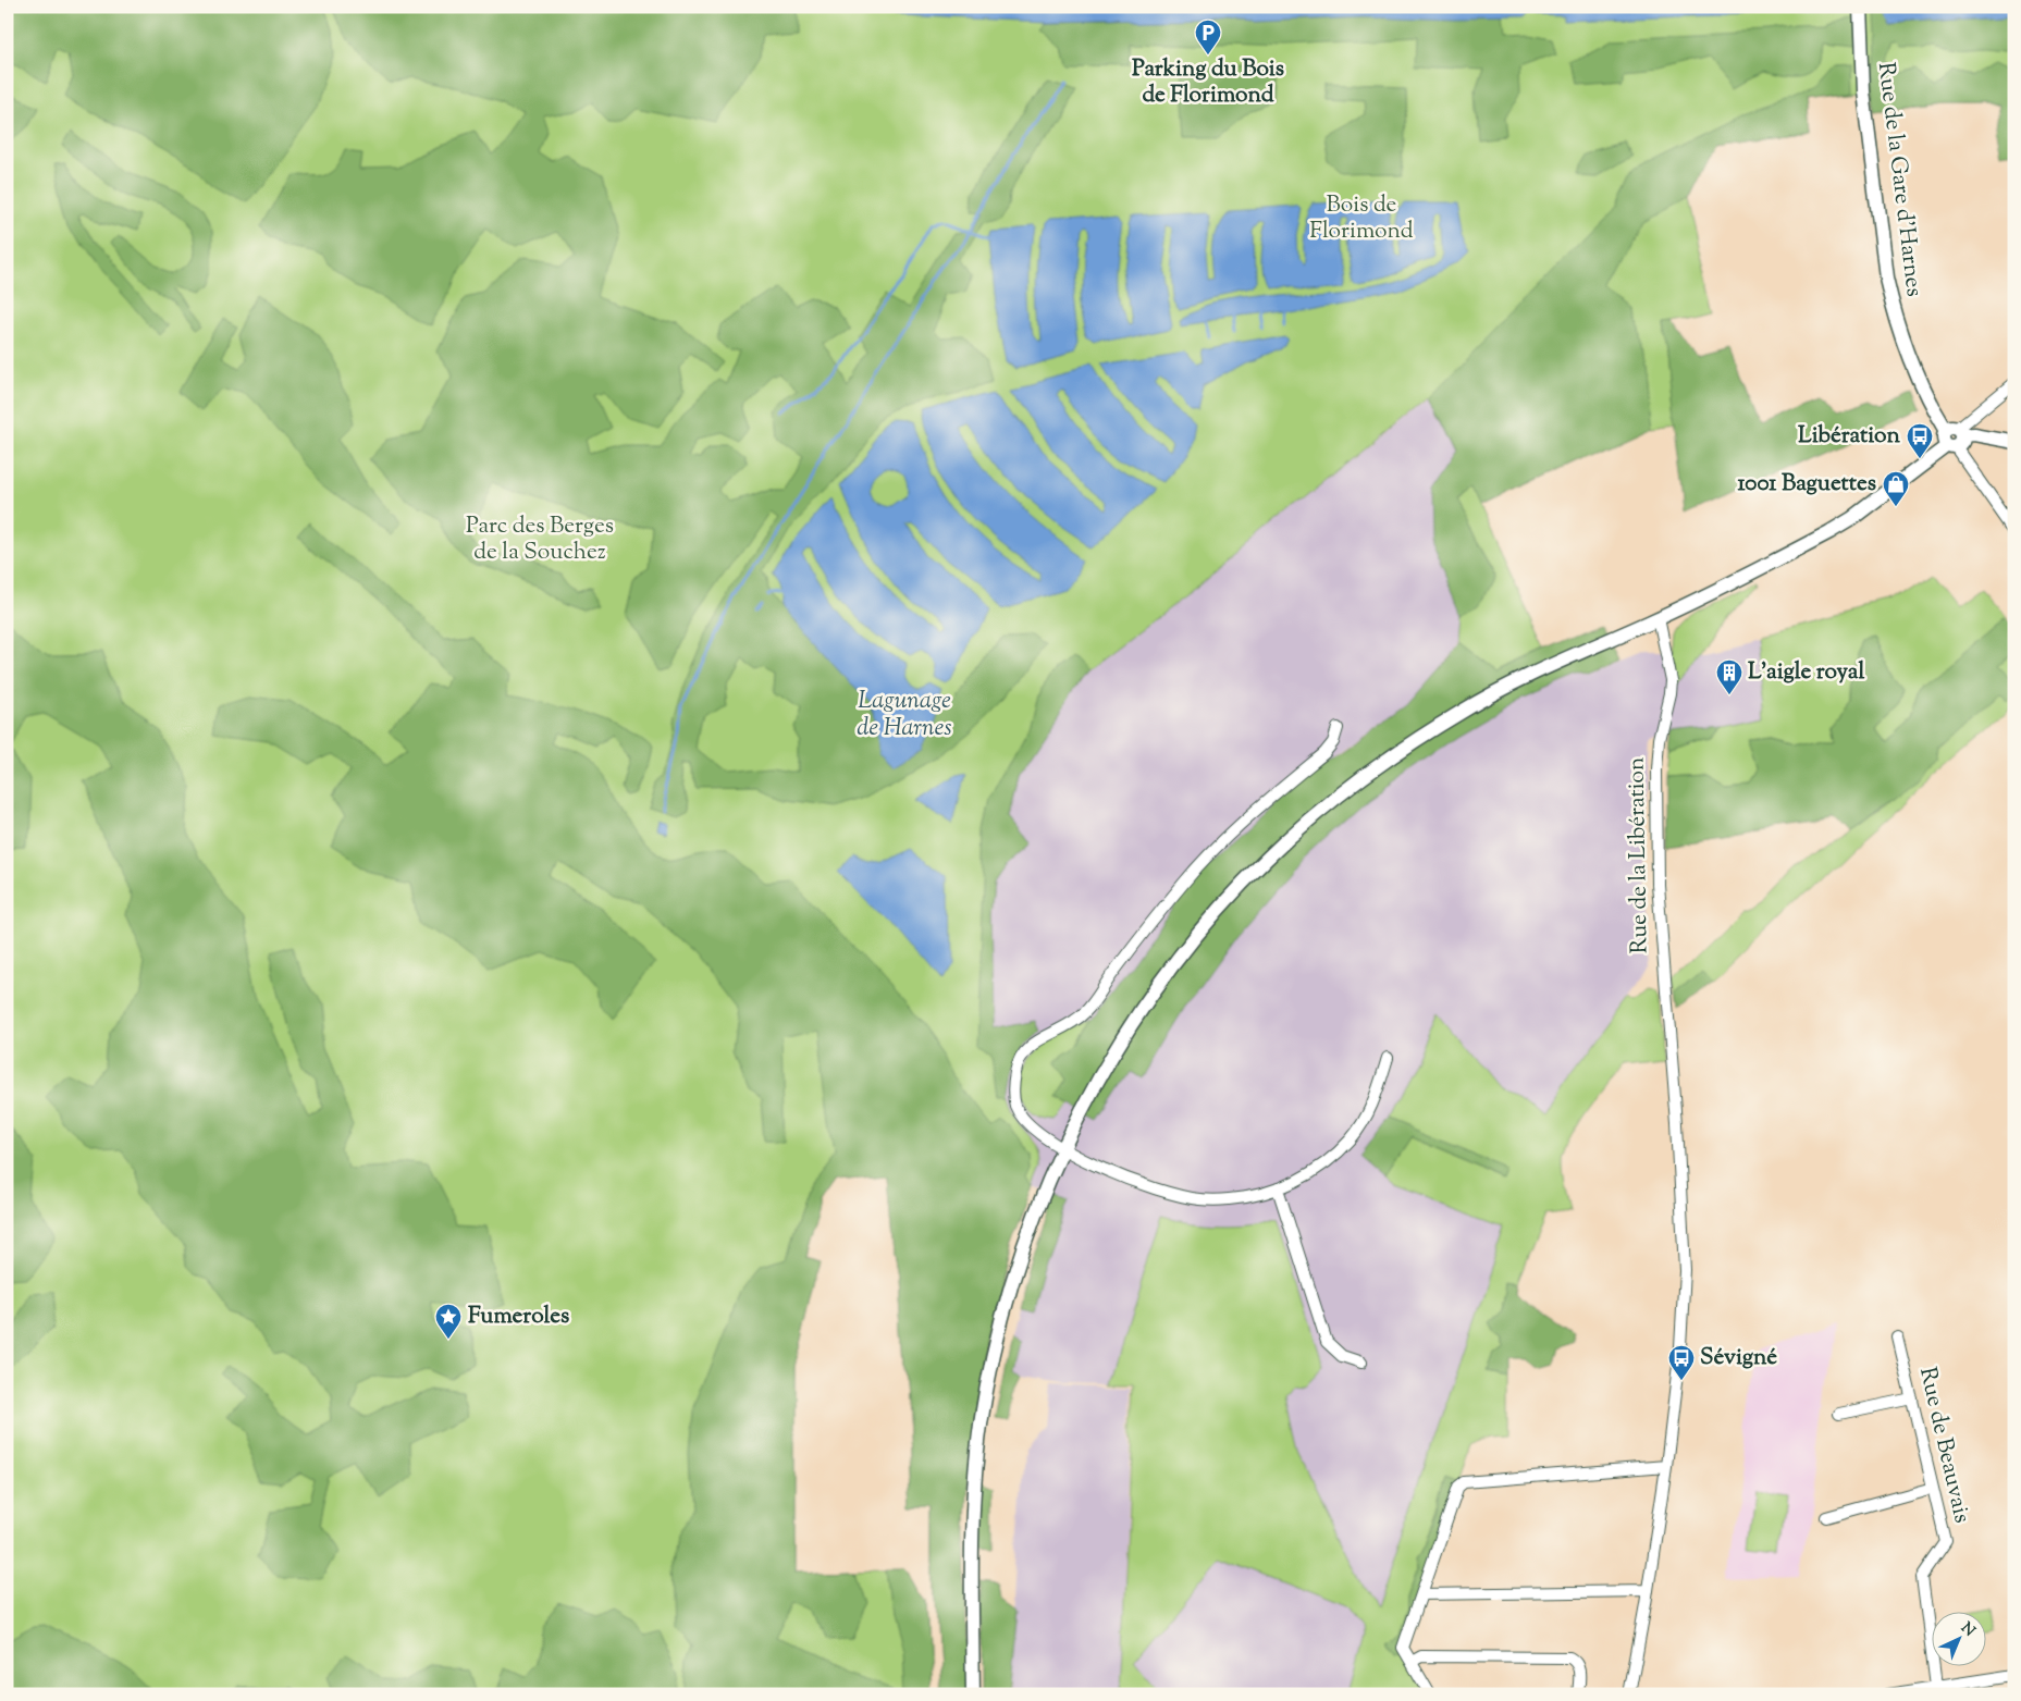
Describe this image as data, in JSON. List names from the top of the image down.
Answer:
{
  "streets": {
    "main road": ["Rue de la Gare d'Harnes"],
    "street": ["Rue de la Libération", "Rue de Beauvais"]
  },
  "water": ["Lagunage de Harnes"],
  "parks": ["Bois de Florimond", "Parc des Berges de la Souchez"],
  "places": {
    "parking": ["Parking du Bois de Florimond"],
    "bus stop": ["Libération", "Sévigné"],
    "shop": ["1001 Baguettes"],
    "building": ["L'aigle royal"],
    "place": ["Fumeroles"]
  },
  "north": "top right"
}
